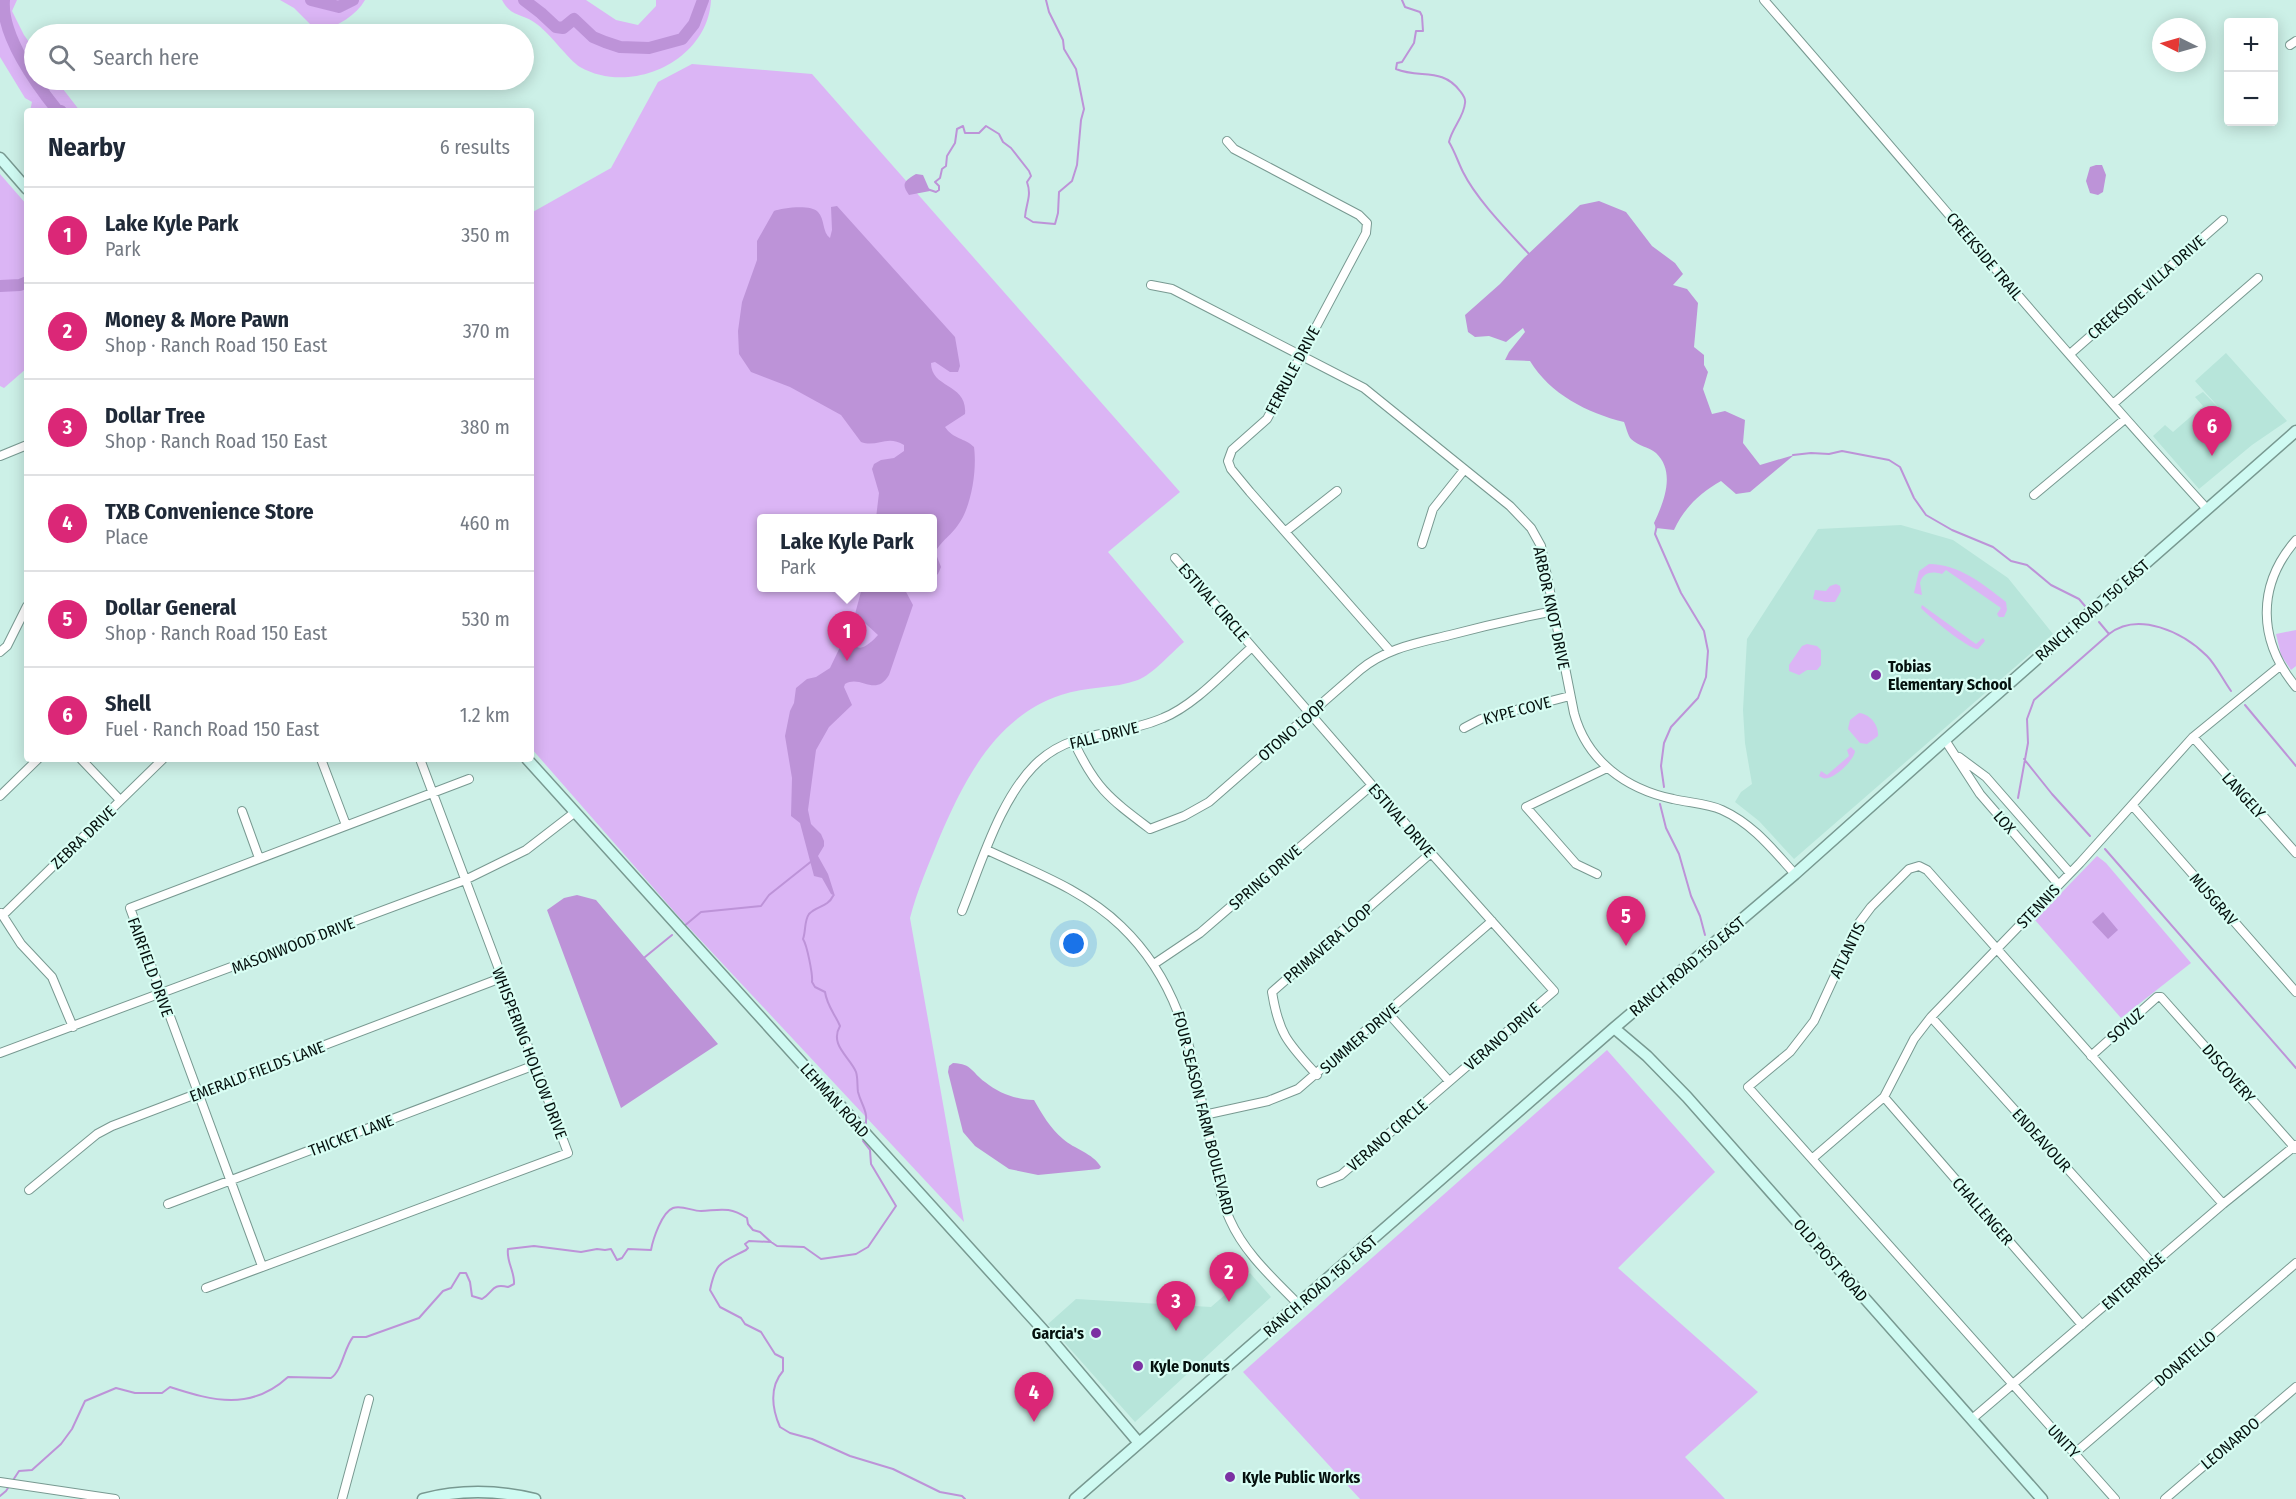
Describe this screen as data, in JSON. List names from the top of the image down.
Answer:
{
  "streets": {
    "main road": ["RANCH ROAD 150 EAST", "LEHMAN ROAD", "OLD POST ROAD"],
    "street": [
      "CREEKSIDE TRAIL",
      "CREEKSIDE VILLA DRIVE",
      "FERRULE DRIVE",
      "ESTIVAL CIRCLE",
      "ARBOR KNOT DRIVE",
      "KYPE COVE",
      "OTONO LOOP",
      "FALL DRIVE",
      "LANGELY",
      "ESTIVAL DRIVE",
      "LOX",
      "ZEBRA DRIVE",
      "SPRING DRIVE",
      "MUSGRAV",
      "STENNIS",
      "PRIMAVERA LOOP",
      "MASONWOOD DRIVE",
      "ATLANTIS",
      "FAIRFIELD DRIVE",
      "SOYUZ",
      "VERANO DRIVE",
      "SUMMER DRIVE",
      "WHISPERING HOLLOW DRIVE",
      "EMERALD FIELDS LANE",
      "DISCOVERY",
      "FOUR SEASON FARM BOULEVARD",
      "THICKET LANE",
      "VERANO CIRCLE",
      "ENDEAVOUR",
      "CHALLENGER",
      "ENTERPRISE",
      "DONATELLO",
      "UNITY",
      "LEONARDO"
    ]
  },
  "crossings": [
    ["CREEKSIDE TRAIL", "CREEKSIDE VILLA DRIVE"],
    ["CREEKSIDE TRAIL", "RANCH ROAD 150 EAST"],
    ["FERRULE DRIVE", "ARBOR KNOT DRIVE"],
    ["FERRULE DRIVE", "OTONO LOOP"],
    ["ESTIVAL CIRCLE", "FALL DRIVE"],
    ["ESTIVAL CIRCLE", "ESTIVAL DRIVE"],
    ["ARBOR KNOT DRIVE", "RANCH ROAD 150 EAST"],
    ["ARBOR KNOT DRIVE", "KYPE COVE"],
    ["ARBOR KNOT DRIVE", "OTONO LOOP"],
    ["RANCH ROAD 150 EAST", "LOX"],
    ["RANCH ROAD 150 EAST", "LEHMAN ROAD"],
    ["RANCH ROAD 150 EAST", "FOUR SEASON FARM BOULEVARD"],
    ["RANCH ROAD 150 EAST", "OLD POST ROAD"],
    ["OTONO LOOP", "FALL DRIVE"],
    ["OTONO LOOP", "ESTIVAL DRIVE"],
    ["FALL DRIVE", "ESTIVAL DRIVE"],
    ["FALL DRIVE", "FOUR SEASON FARM BOULEVARD"],
    ["LANGELY", "STENNIS"],
    ["ESTIVAL DRIVE", "SPRING DRIVE"],
    ["ESTIVAL DRIVE", "PRIMAVERA LOOP"],
    ["ESTIVAL DRIVE", "VERANO DRIVE"],
    ["ESTIVAL DRIVE", "SUMMER DRIVE"],
    ["LOX", "STENNIS"],
    ["SPRING DRIVE", "FOUR SEASON FARM BOULEVARD"],
    ["MUSGRAV", "STENNIS"],
    ["STENNIS", "ATLANTIS"],
    ["STENNIS", "ENDEAVOUR"],
    ["STENNIS", "CHALLENGER"],
    ["PRIMAVERA LOOP", "SUMMER DRIVE"],
    ["MASONWOOD DRIVE", "FAIRFIELD DRIVE"],
    ["MASONWOOD DRIVE", "WHISPERING HOLLOW DRIVE"],
    ["MASONWOOD DRIVE", "LEHMAN ROAD"],
    ["ATLANTIS", "SOYUZ"],
    ["ATLANTIS", "ENTERPRISE"],
    ["ATLANTIS", "UNITY"],
    ["FAIRFIELD DRIVE", "WHISPERING HOLLOW DRIVE"],
    ["FAIRFIELD DRIVE", "EMERALD FIELDS LANE"],
    ["FAIRFIELD DRIVE", "THICKET LANE"],
    ["SOYUZ", "DISCOVERY"],
    ["VERANO DRIVE", "VERANO CIRCLE"],
    ["SUMMER DRIVE", "FOUR SEASON FARM BOULEVARD"],
    ["WHISPERING HOLLOW DRIVE", "EMERALD FIELDS LANE"],
    ["WHISPERING HOLLOW DRIVE", "THICKET LANE"],
    ["DISCOVERY", "ENTERPRISE"],
    ["ENDEAVOUR", "ENTERPRISE"],
    ["CHALLENGER", "ENTERPRISE"],
    ["OLD POST ROAD", "ENTERPRISE"],
    ["ENTERPRISE", "UNITY"],
    ["DONATELLO", "UNITY"]
  ],
  "places": [
    "Tobias Elementary School",
    "Garcia's",
    "Kyle Donuts",
    "Kyle Public Works"
  ],
  "north": "left",
  "page": {
    "map_buttons": ["+", "−"],
    "search": "Search here",
    "heading": ["Nearby", "6 results"],
    "list": [
      {
        "mark": "1",
        "name": "Lake Kyle Park",
        "note": "Park",
        "value": "350 m"
      },
      {
        "mark": "2",
        "name": "Money & More Pawn",
        "note": "Shop · Ranch Road 150 East",
        "value": "370 m"
      },
      {
        "mark": "3",
        "name": "Dollar Tree",
        "note": "Shop · Ranch Road 150 East",
        "value": "380 m"
      },
      {
        "mark": "4",
        "name": "TXB Convenience Store",
        "note": "Place",
        "value": "460 m"
      },
      {
        "mark": "5",
        "name": "Dollar General",
        "note": "Shop · Ranch Road 150 East",
        "value": "530 m"
      },
      {
        "mark": "6",
        "name": "Shell",
        "note": "Fuel · Ranch Road 150 East",
        "value": "1.2 km"
      }
    ],
    "pins": [
      "6",
      "1",
      "5",
      "2",
      "3",
      "4"
    ],
    "popup": ["Lake Kyle Park", "Park"]
  }
}
